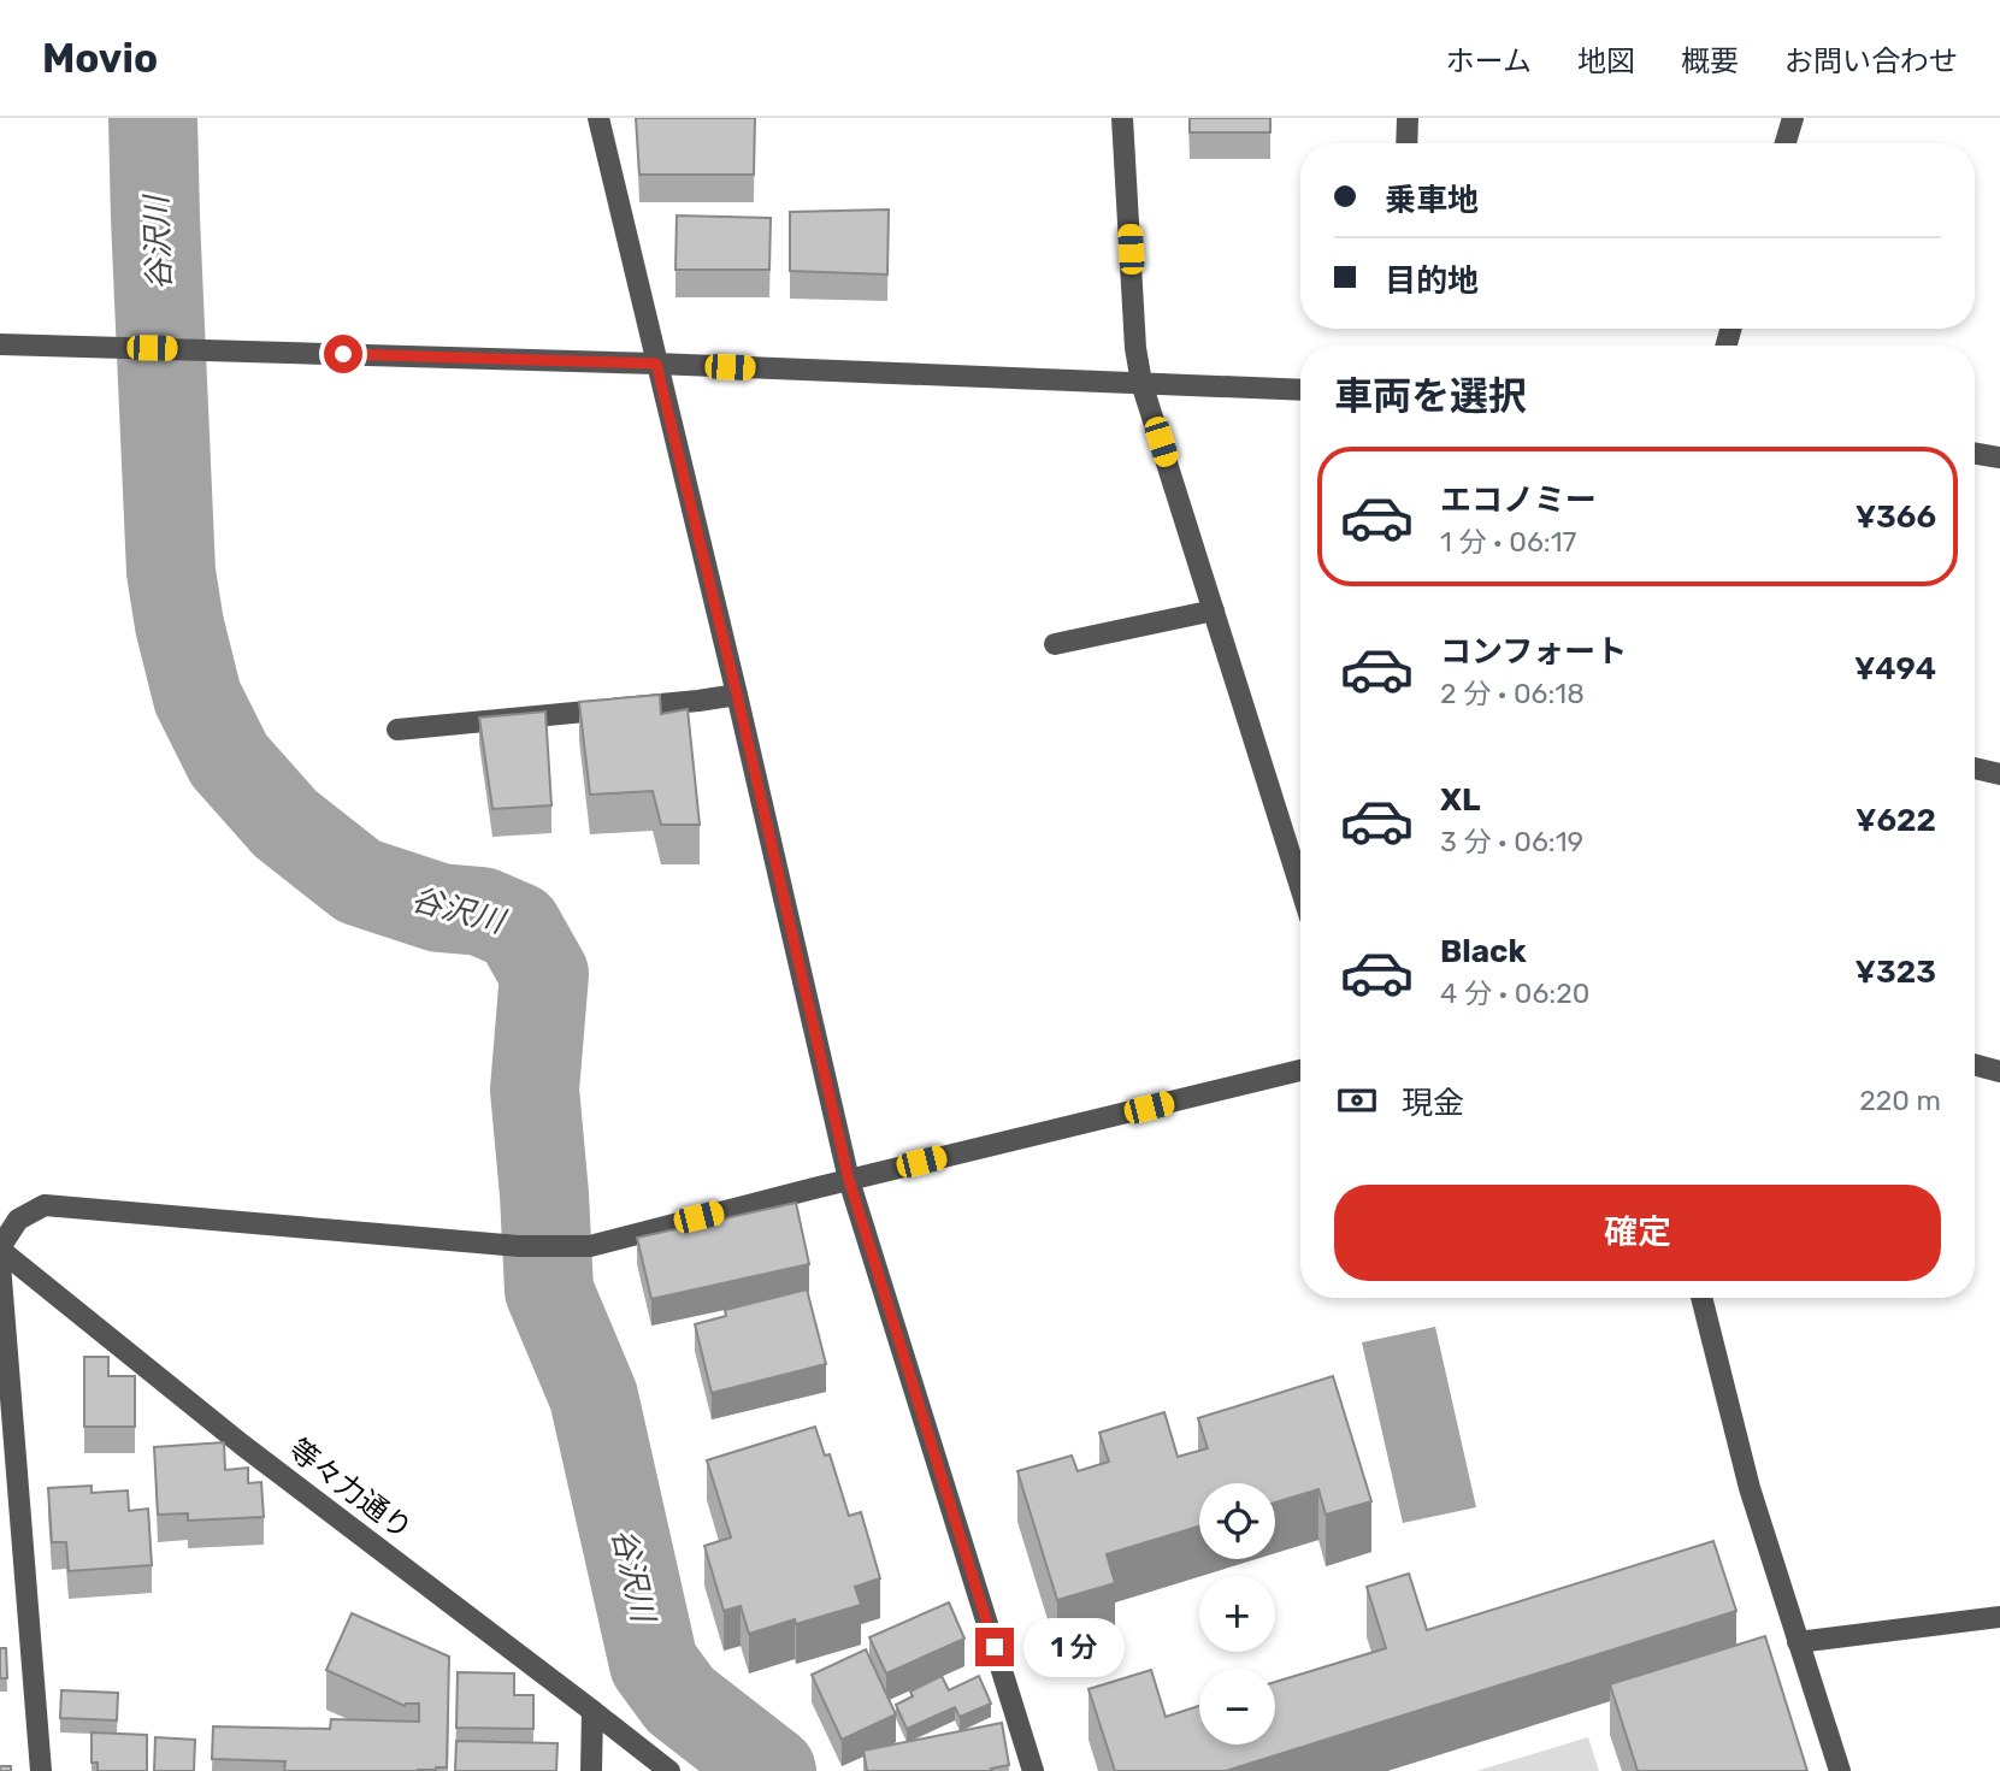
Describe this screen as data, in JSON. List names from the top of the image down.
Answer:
{
  "streets": {
    "street": ["等々力通り"]
  },
  "water": ["谷沢川"],
  "page": {
    "header": "Movio",
    "nav": [
      "ホーム",
      "地図",
      "概要",
      "お問い合わせ"
    ],
    "banner": ["乗車地", "目的地"],
    "heading": "車両を選択",
    "list": [
      {
        "name": "エコノミー",
        "note": "1 分 · 06:17",
        "value": "¥366"
      },
      {
        "name": "コンフォート",
        "note": "2 分 · 06:18",
        "value": "¥494"
      },
      {
        "name": "XL",
        "note": "3 分 · 06:19",
        "value": "¥622"
      },
      {
        "name": "Black",
        "note": "4 分 · 06:20",
        "value": "¥323"
      }
    ],
    "pay": ["現金", "220 m"],
    "buttons": "確定",
    "map_buttons": ["+", "−"],
    "bubble": "1 分"
  }
}
